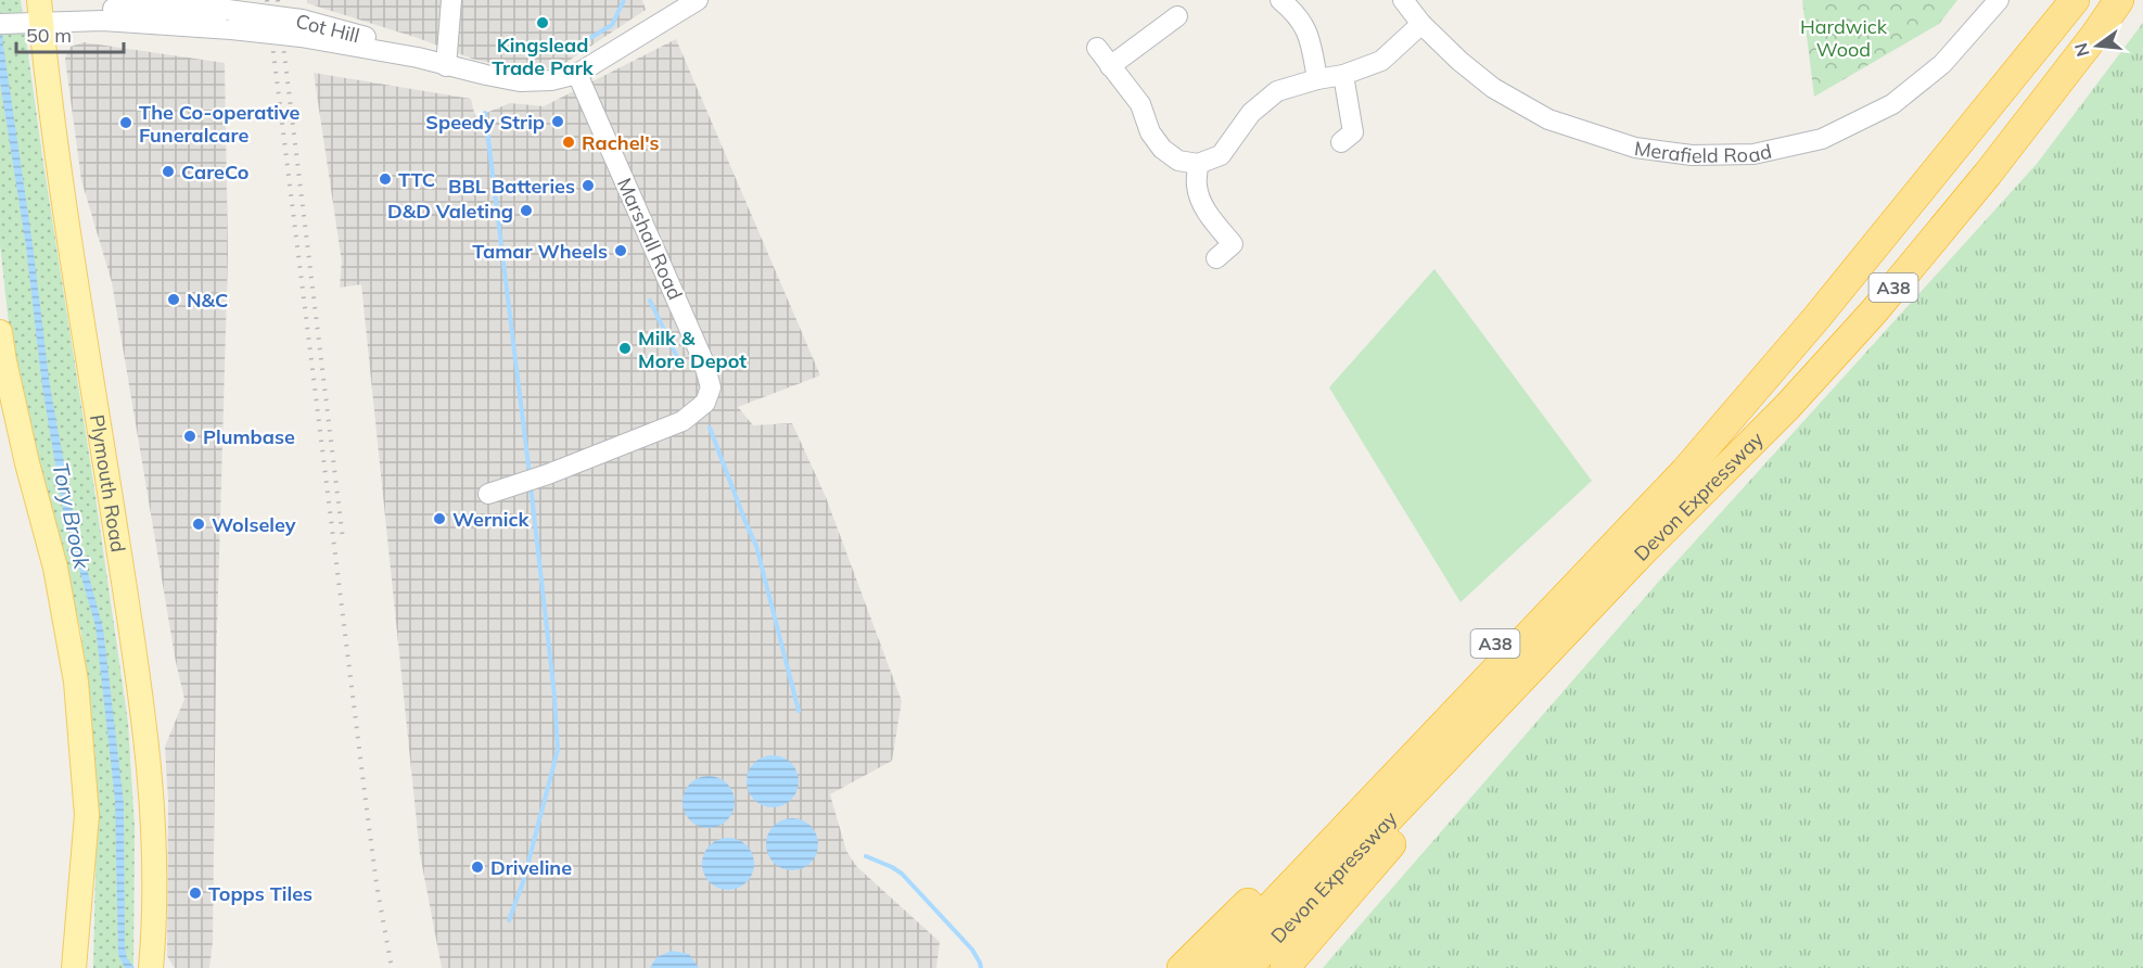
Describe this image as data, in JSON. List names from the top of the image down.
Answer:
{
  "streets": {
    "highway": ["A38", "Devon Expressway"],
    "main road": ["Plymouth Road"],
    "street": ["Cot Hill", "Merafield Road", "Marshall Road"]
  },
  "crossings": [
    ["Cot Hill", "Marshall Road"],
    ["Cot Hill", "Plymouth Road"],
    ["A38", "Devon Expressway"]
  ],
  "water": ["Tory Brook"],
  "parks": ["Hardwick Wood"],
  "places": [
    "Kingslead Trade Park",
    "Speedy Strip",
    "The Co-operative Funeralcare",
    "Rachel's",
    "CareCo",
    "TTC",
    "BBL Batteries",
    "D&D Valeting",
    "Tamar Wheels",
    "N&C",
    "Milk & More Depot",
    "Plumbase",
    "Wernick",
    "Wolseley",
    "Driveline",
    "Topps Tiles"
  ],
  "scale_bar": "50 m",
  "north": "left"
}
